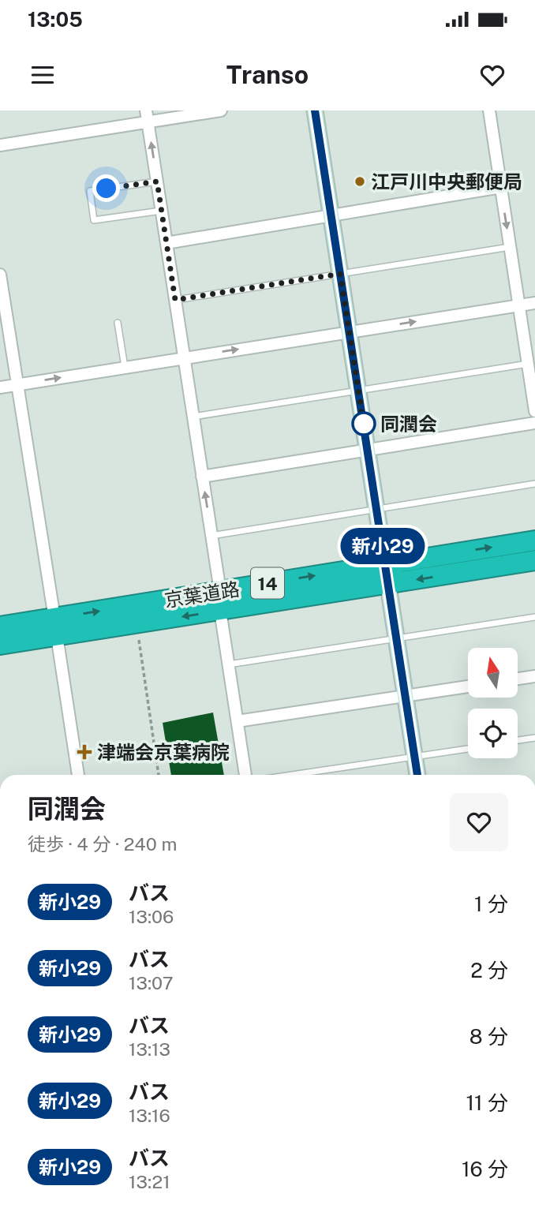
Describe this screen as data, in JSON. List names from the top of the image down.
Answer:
{
  "streets": {
    "highway": ["14", "京葉道路"]
  },
  "places": {
    "other": ["江戸川中央郵便局", "同潤会"],
    "health": ["津端会京葉病院"]
  },
  "lines": ["bus line 新小29"],
  "north": "top",
  "page": {
    "status": "13:05",
    "header": "Transo",
    "on_map": "新小29",
    "heading": ["同潤会", "徒歩 · 4 分 · 240 m"],
    "list": [
      {
        "mark": "新小29",
        "name": "バス",
        "note": "13:06",
        "value": "1 分"
      },
      {
        "mark": "新小29",
        "name": "バス",
        "note": "13:07",
        "value": "2 分"
      },
      {
        "mark": "新小29",
        "name": "バス",
        "note": "13:13",
        "value": "8 分"
      },
      {
        "mark": "新小29",
        "name": "バス",
        "note": "13:16",
        "value": "11 分"
      },
      {
        "mark": "新小29",
        "name": "バス",
        "note": "13:21",
        "value": "16 分"
      }
    ]
  }
}
